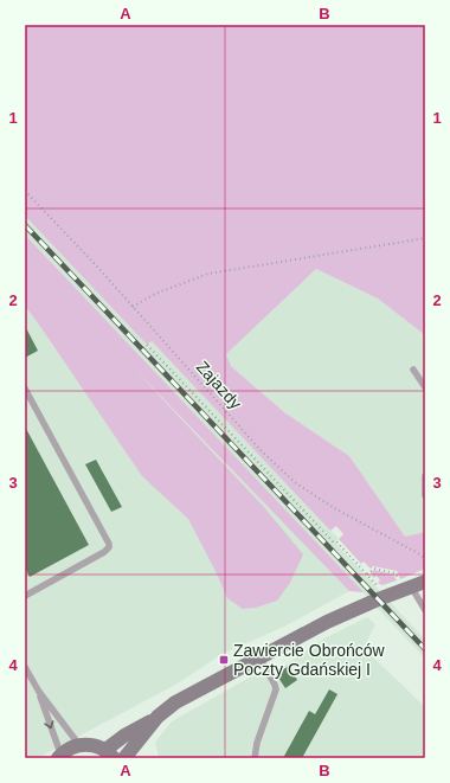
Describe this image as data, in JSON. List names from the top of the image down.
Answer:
{
  "streets": {
    "path": ["Zajazdy"]
  },
  "places": {
    "transit": ["Zawiercie Obrońców Poczty Gdańskiej I"]
  },
  "grid": {
    "columns": ["A", "B"],
    "rows": [
      "1",
      "2",
      "3",
      "4"
    ]
  }
}
